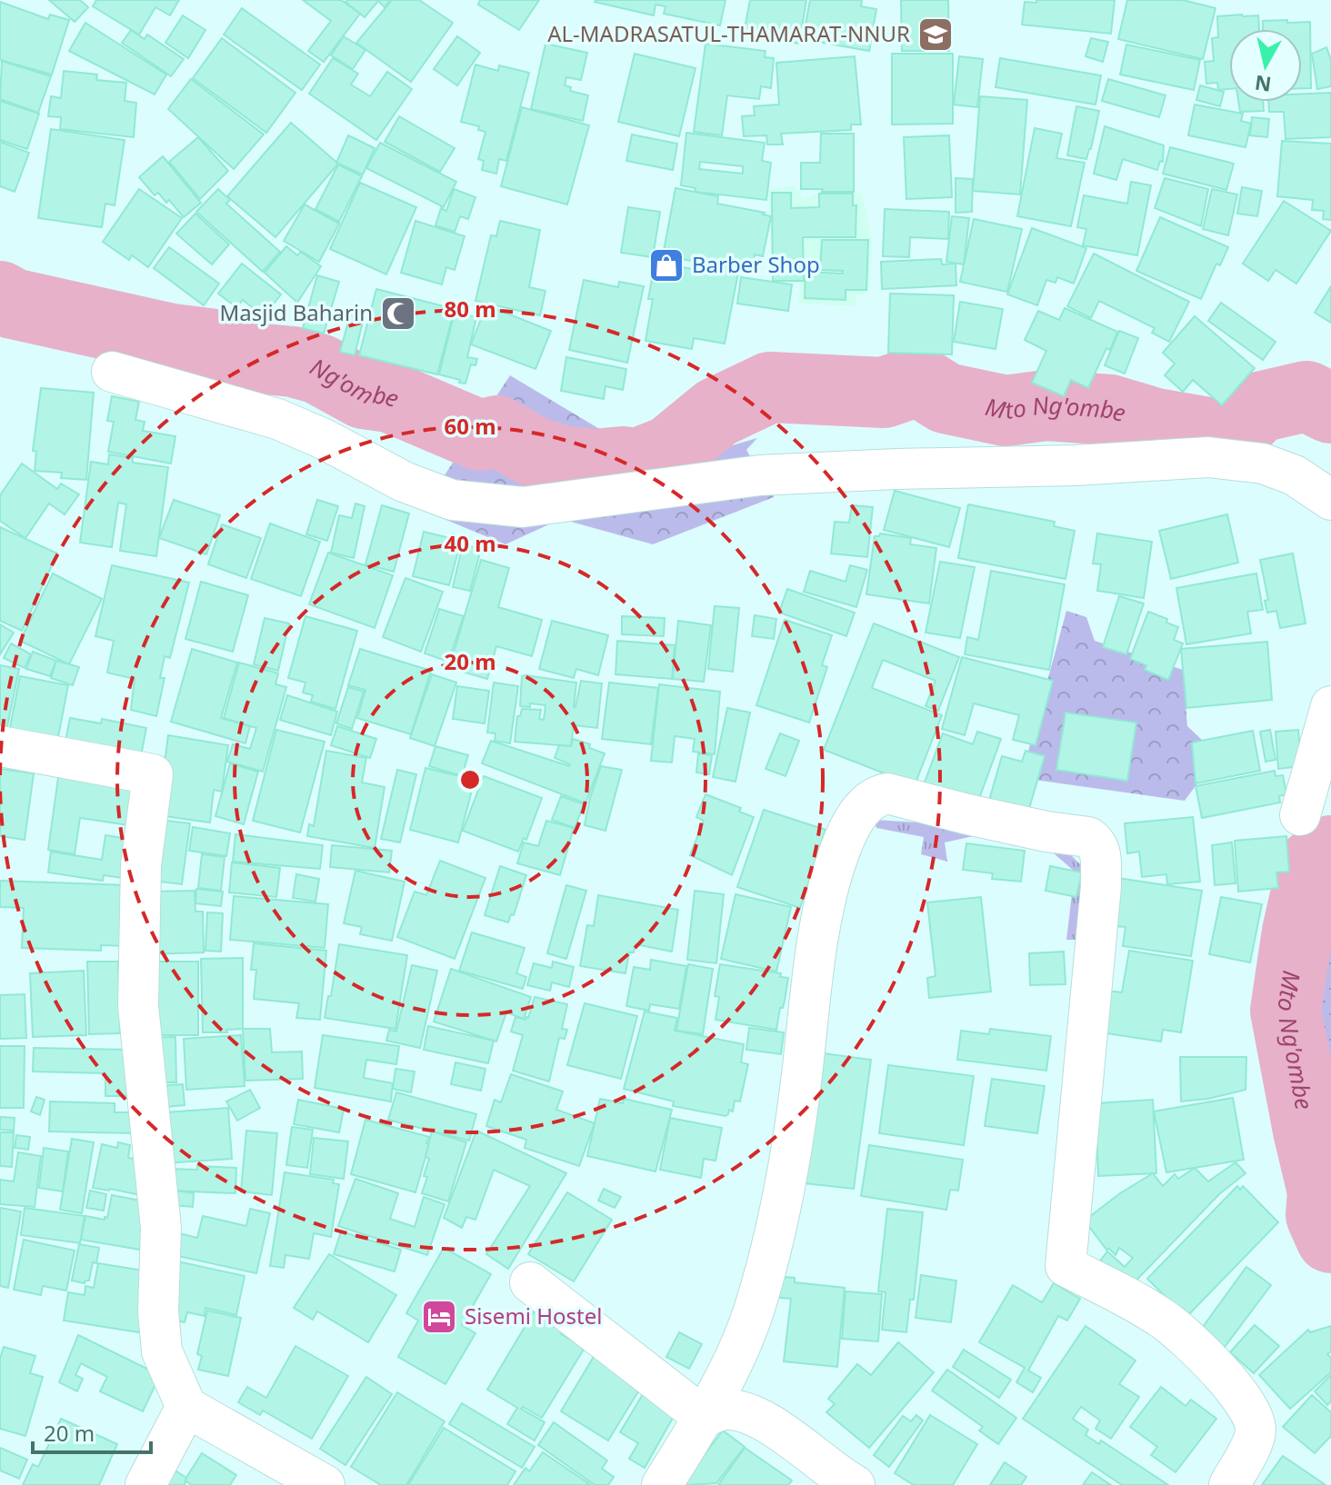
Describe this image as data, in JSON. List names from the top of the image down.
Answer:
{
  "water": ["Ng'ombe", "Mto Ng'ombe"],
  "places": {
    "school or university": ["AL-MADRASATUL-THAMARAT-NNUR"],
    "shop": ["Barber Shop"],
    "mosque": ["Masjid Baharin"],
    "hotel": ["Sisemi Hostel"]
  },
  "scale_bar": "20 m",
  "north": "bottom",
  "rings": [
    "80 m",
    "60 m",
    "40 m",
    "20 m"
  ]
}
